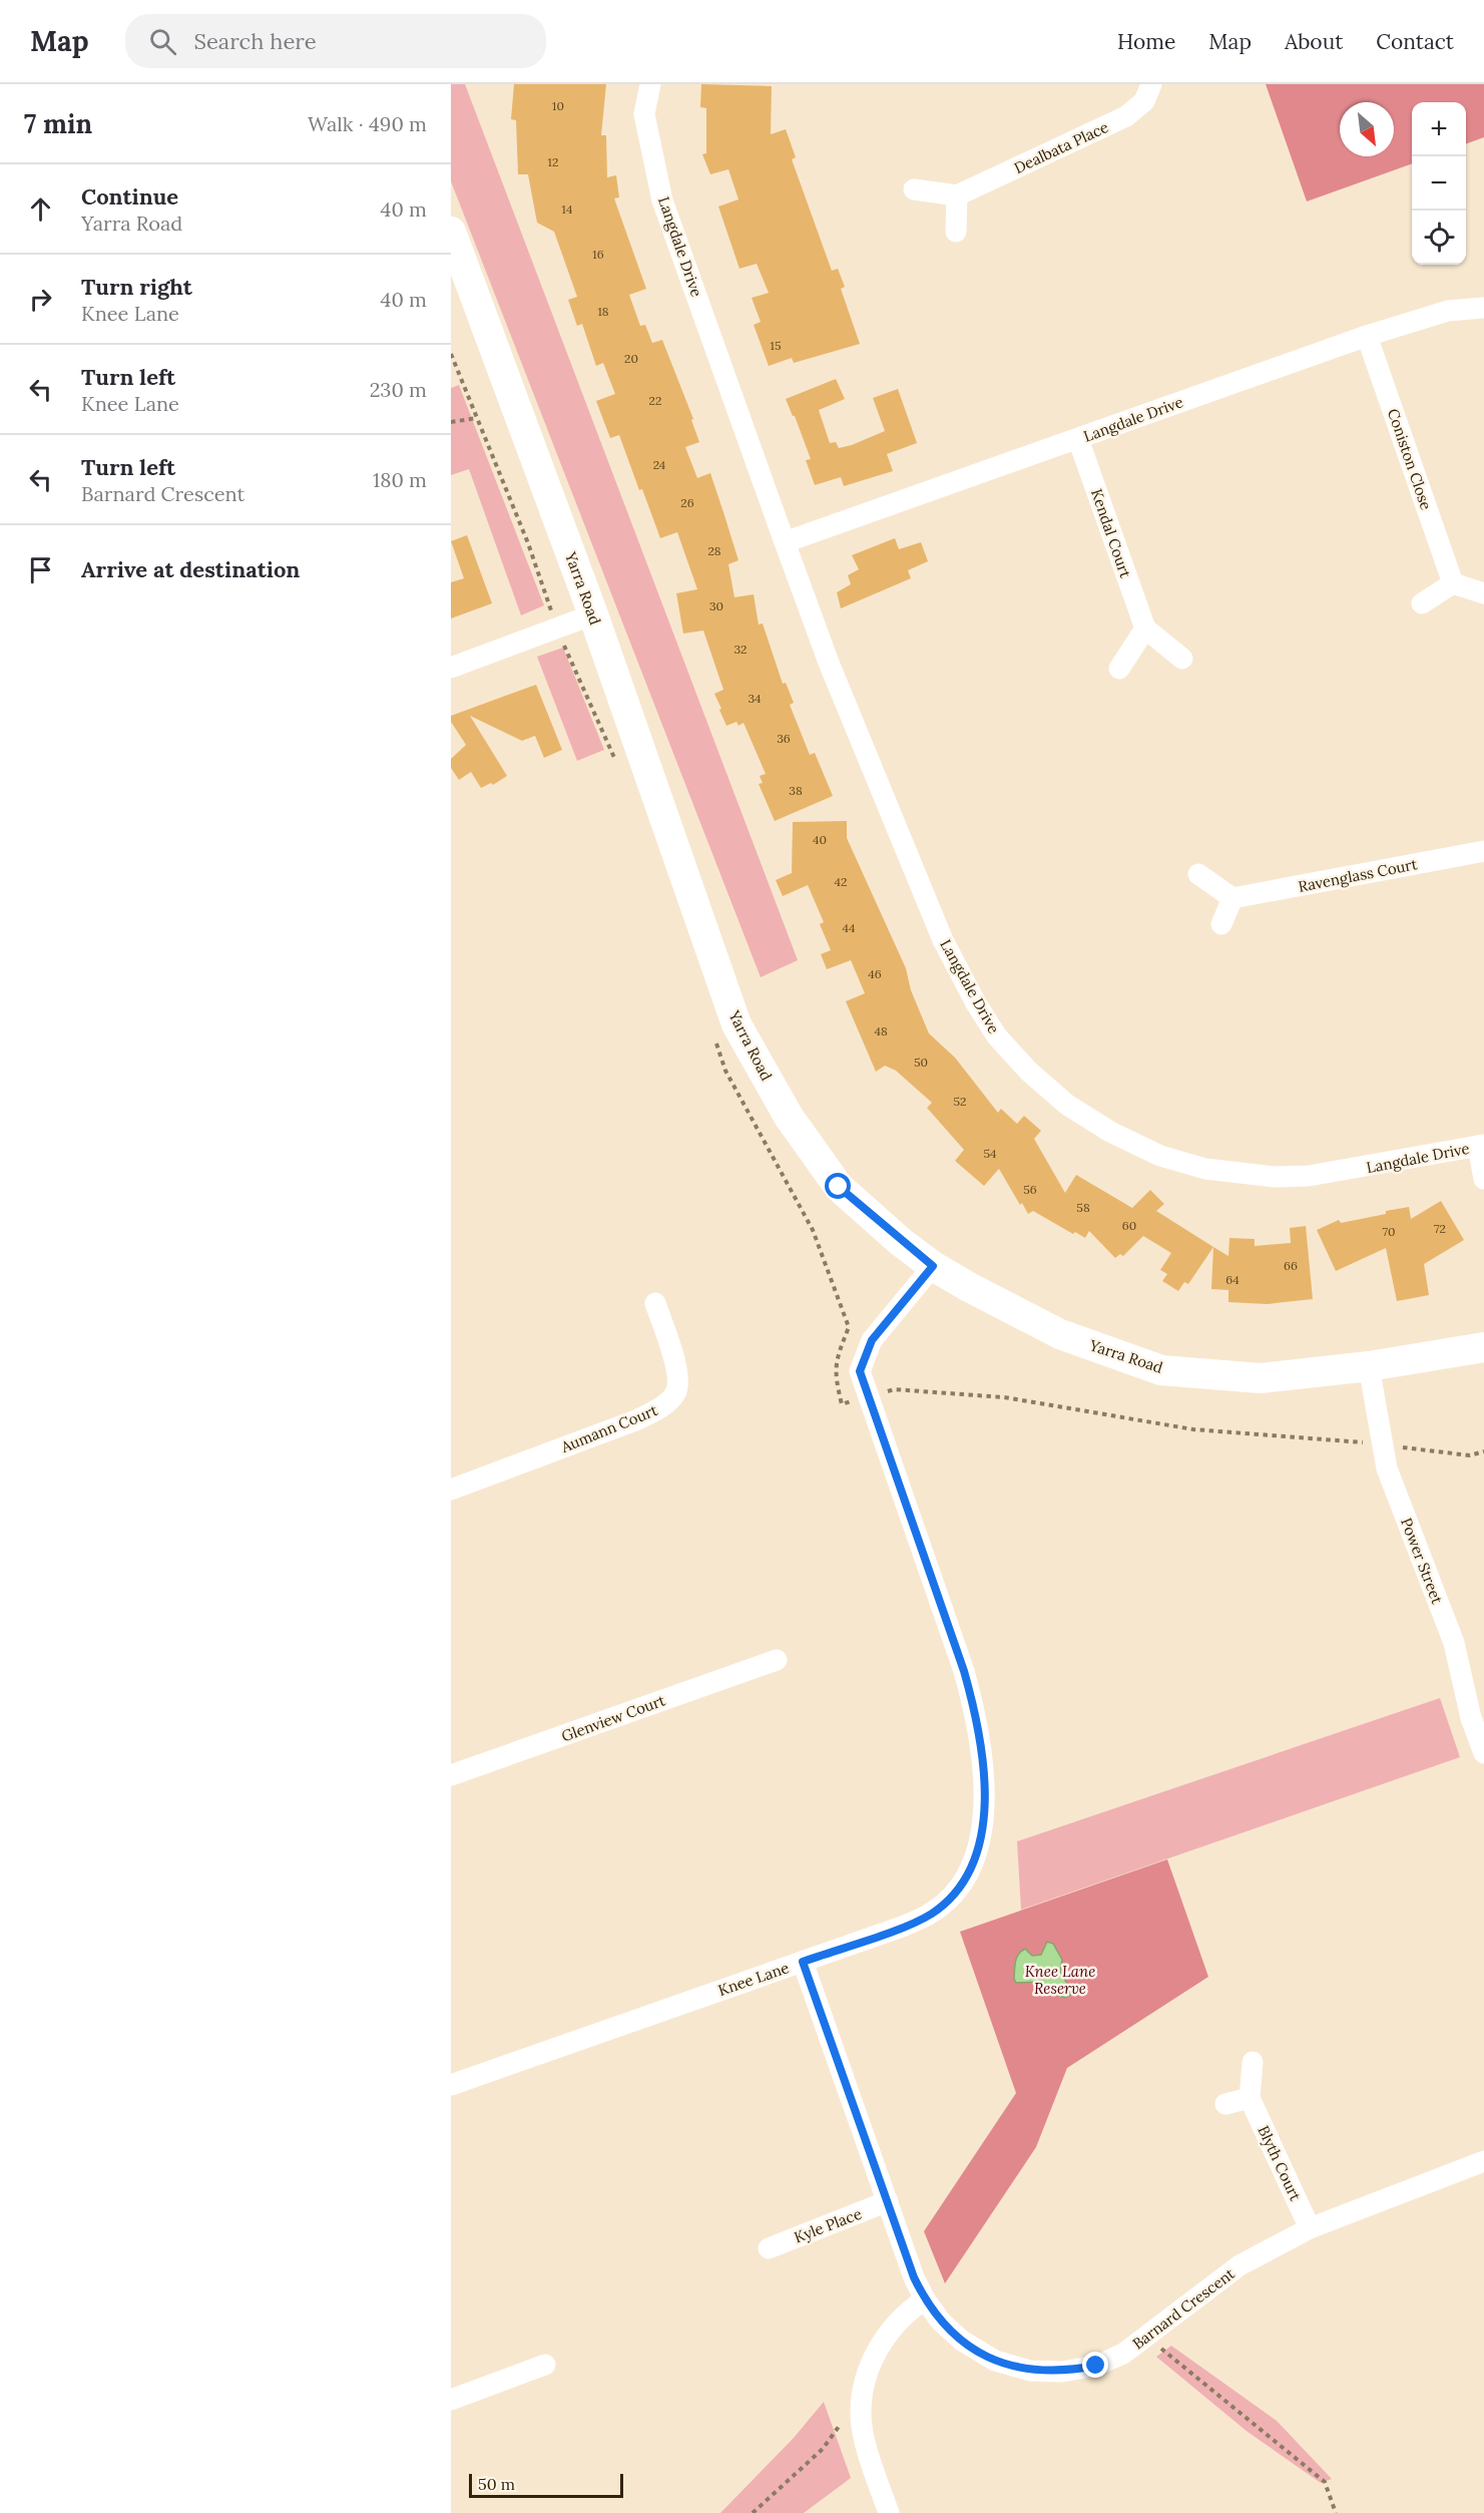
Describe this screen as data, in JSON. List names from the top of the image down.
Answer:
{
  "streets": {
    "main road": ["Yarra Road"],
    "street": [
      "Dealbata Place",
      "Langdale Drive",
      "Coniston Close",
      "Kendal Court",
      "Ravenglass Court",
      "Aumann Court",
      "Power Street",
      "Glenview Court",
      "Knee Lane",
      "Blyth Court",
      "Kyle Place",
      "Barnard Crescent"
    ]
  },
  "crossings": [
    ["Langdale Drive", "Coniston Close"],
    ["Langdale Drive", "Kendal Court"],
    ["Yarra Road", "Power Street"],
    ["Yarra Road", "Knee Lane"],
    ["Knee Lane", "Barnard Crescent"],
    ["Blyth Court", "Barnard Crescent"],
    ["Kyle Place", "Barnard Crescent"]
  ],
  "parks": ["Knee Lane Reserve"],
  "house_numbers": [
    "10",
    "12",
    "14",
    "16",
    "18",
    "15",
    "20",
    "22",
    "24",
    "26",
    "28",
    "30",
    "32",
    "34",
    "36",
    "38",
    "40",
    "42",
    "44",
    "46",
    "48",
    "50",
    "52",
    "54",
    "56",
    "58",
    "60",
    "72",
    "70",
    "66",
    "64"
  ],
  "scale_bar": "50 m",
  "north": "bottom right",
  "page": {
    "header": "Map",
    "search": "Search here",
    "nav": [
      "Home",
      "Map",
      "About",
      "Contact"
    ],
    "heading": ["7 min", "Walk · 490 m"],
    "map_buttons": ["+", "−"],
    "list": [
      ["Continue", "Yarra Road", "40 m"],
      ["Turn right", "Knee Lane", "40 m"],
      ["Turn left", "Knee Lane", "230 m"],
      ["Turn left", "Barnard Crescent", "180 m"],
      "Arrive at destination"
    ],
    "scale": "50 m"
  }
}
